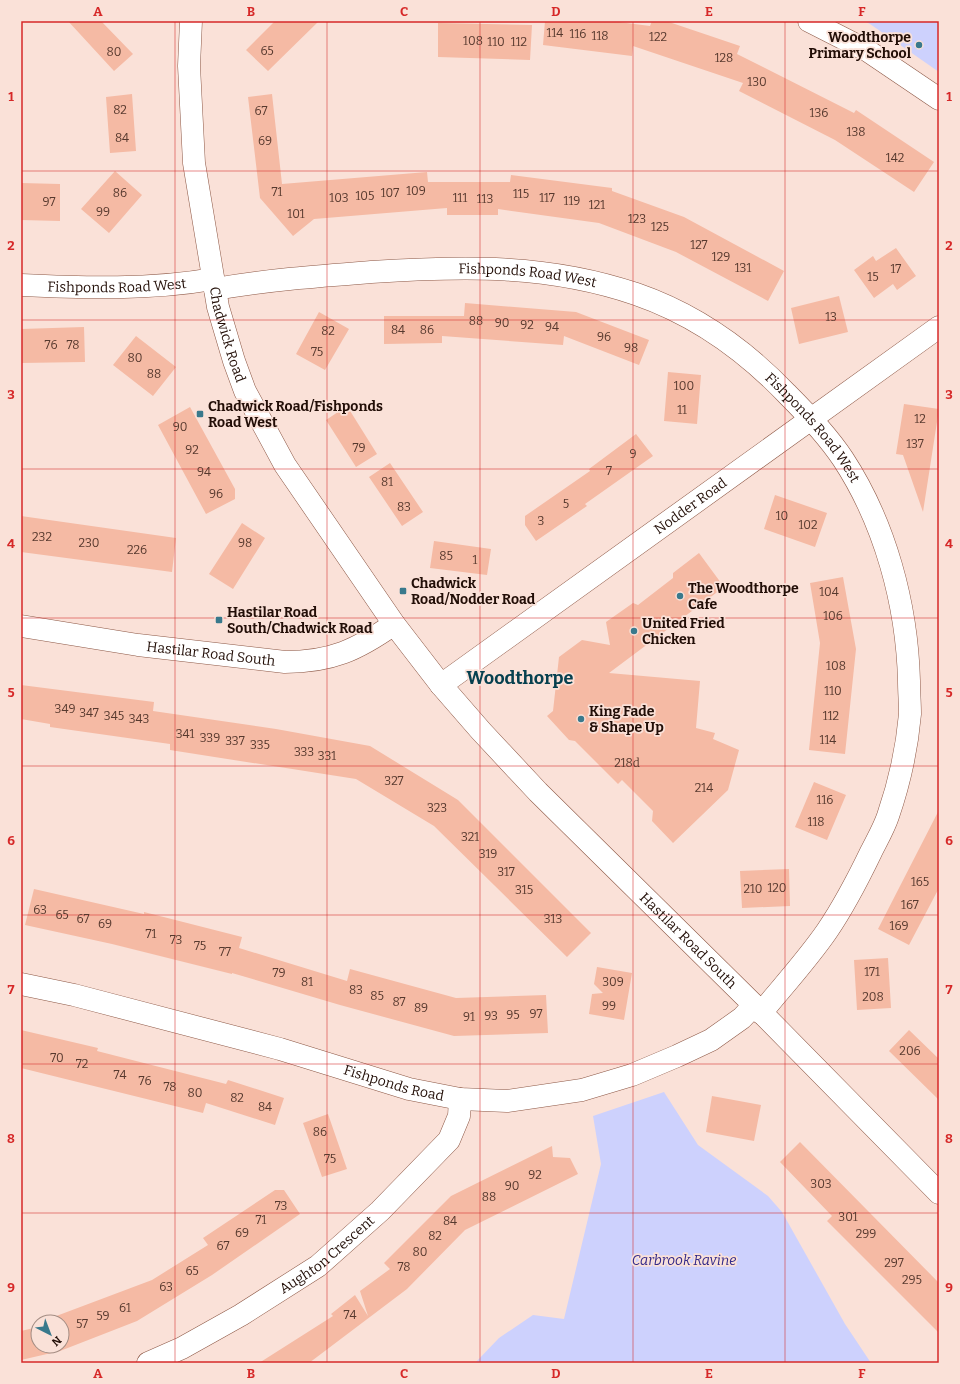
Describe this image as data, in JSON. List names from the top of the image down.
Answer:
{
  "streets": {
    "street": [
      "Fishponds Road West",
      "Chadwick Road",
      "Nodder Road",
      "Hastilar Road South",
      "Fishponds Road",
      "Aughton Crescent"
    ]
  },
  "crossings": [
    ["Fishponds Road West", "Chadwick Road"],
    ["Fishponds Road West", "Nodder Road"],
    ["Fishponds Road West", "Hastilar Road South"],
    ["Fishponds Road West", "Fishponds Road"],
    ["Chadwick Road", "Nodder Road"],
    ["Chadwick Road", "Hastilar Road South"],
    ["Nodder Road", "Hastilar Road South"],
    ["Hastilar Road South", "Fishponds Road"],
    ["Fishponds Road", "Aughton Crescent"]
  ],
  "districts": ["Woodthorpe"],
  "parks": ["Carbrook Ravine"],
  "places": {
    "other": [
      "Woodthorpe Primary School",
      "The Woodthorpe Cafe",
      "United Fried Chicken",
      "King Fade & Shape Up"
    ],
    "transit": ["Chadwick Road/Fishponds Road West", "Chadwick Road/Nodder Road", "Hastilar Road South/Chadwick Road"]
  },
  "house_numbers": [
    "114",
    "116",
    "118",
    "122",
    "108",
    "110",
    "112",
    "65",
    "80",
    "128",
    "130",
    "82",
    "67",
    "136",
    "138",
    "84",
    "69",
    "142",
    "109",
    "71",
    "86",
    "107",
    "115",
    "105",
    "103",
    "111",
    "117",
    "113",
    "119",
    "97",
    "121",
    "99",
    "101",
    "123",
    "125",
    "127",
    "129",
    "131",
    "17",
    "15",
    "13",
    "88",
    "90",
    "92",
    "94",
    "84",
    "86",
    "82",
    "96",
    "76",
    "78",
    "98",
    "75",
    "80",
    "88",
    "100",
    "11",
    "12",
    "90",
    "137",
    "79",
    "92",
    "9",
    "7",
    "94",
    "81",
    "96",
    "5",
    "83",
    "10",
    "3",
    "102",
    "232",
    "230",
    "98",
    "226",
    "85",
    "1",
    "104",
    "106",
    "108",
    "110",
    "349",
    "347",
    "345",
    "112",
    "343",
    "341",
    "339",
    "114",
    "337",
    "335",
    "333",
    "331",
    "218d",
    "327",
    "214",
    "116",
    "323",
    "118",
    "321",
    "319",
    "317",
    "165",
    "120",
    "210",
    "315",
    "167",
    "63",
    "65",
    "67",
    "313",
    "69",
    "169",
    "71",
    "73",
    "75",
    "77",
    "171",
    "79",
    "81",
    "309",
    "83",
    "85",
    "208",
    "87",
    "99",
    "89",
    "97",
    "95",
    "93",
    "91",
    "206",
    "70",
    "72",
    "74",
    "76",
    "78",
    "80",
    "82",
    "84",
    "86",
    "75",
    "92",
    "303",
    "90",
    "88",
    "73",
    "301",
    "71",
    "84",
    "69",
    "299",
    "82",
    "67",
    "80",
    "297",
    "78",
    "65",
    "295",
    "63",
    "61",
    "74",
    "59",
    "57"
  ],
  "north": "bottom right",
  "grid": {
    "columns": [
      "A",
      "B",
      "C",
      "D",
      "E",
      "F"
    ],
    "rows": [
      "1",
      "2",
      "3",
      "4",
      "5",
      "6",
      "7",
      "8",
      "9"
    ]
  }
}
